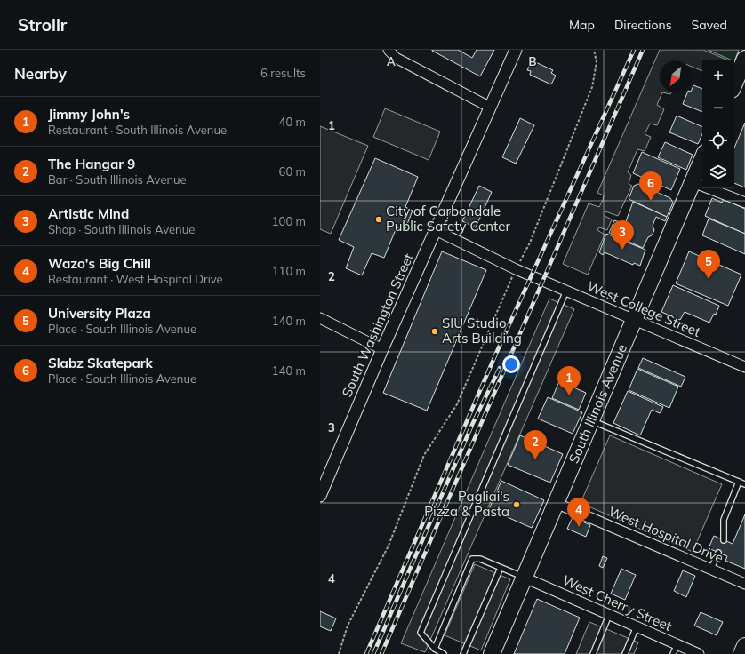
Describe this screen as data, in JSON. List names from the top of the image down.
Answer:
{
  "streets": {
    "highway": ["South Illinois Avenue"],
    "street": [
      "West College Street",
      "South Washington Street",
      "West Hospital Drive",
      "West Cherry Street"
    ]
  },
  "crossings": [
    ["West College Street", "South Washington Street"],
    ["West College Street", "South Illinois Avenue"],
    ["South Illinois Avenue", "West Hospital Drive"],
    ["South Illinois Avenue", "West Cherry Street"]
  ],
  "places": ["City of Carbondale Public Safety Center", "SIU Studio Arts Building", "Pagliai's Pizza & Pasta"],
  "north": "bottom left",
  "page": {
    "header": "Strollr",
    "nav": ["Map", "Directions", "Saved"],
    "heading": ["Nearby", "6 results"],
    "map_buttons": ["+", "−"],
    "list": [
      {
        "mark": "1",
        "name": "Jimmy John's",
        "note": "Restaurant · South Illinois Avenue",
        "value": "40 m"
      },
      {
        "mark": "2",
        "name": "The Hangar 9",
        "note": "Bar · South Illinois Avenue",
        "value": "60 m"
      },
      {
        "mark": "3",
        "name": "Artistic Mind",
        "note": "Shop · South Illinois Avenue",
        "value": "100 m"
      },
      {
        "mark": "4",
        "name": "Wazo's Big Chill",
        "note": "Restaurant · West Hospital Drive",
        "value": "110 m"
      },
      {
        "mark": "5",
        "name": "University Plaza",
        "note": "Place · South Illinois Avenue",
        "value": "140 m"
      },
      {
        "mark": "6",
        "name": "Slabz Skatepark",
        "note": "Place · South Illinois Avenue",
        "value": "140 m"
      }
    ],
    "pins": [
      "6",
      "3",
      "5",
      "1",
      "2",
      "4"
    ]
  },
  "grid": {
    "columns": ["A", "B"],
    "rows": [
      "1",
      "2",
      "3",
      "4"
    ]
  }
}
